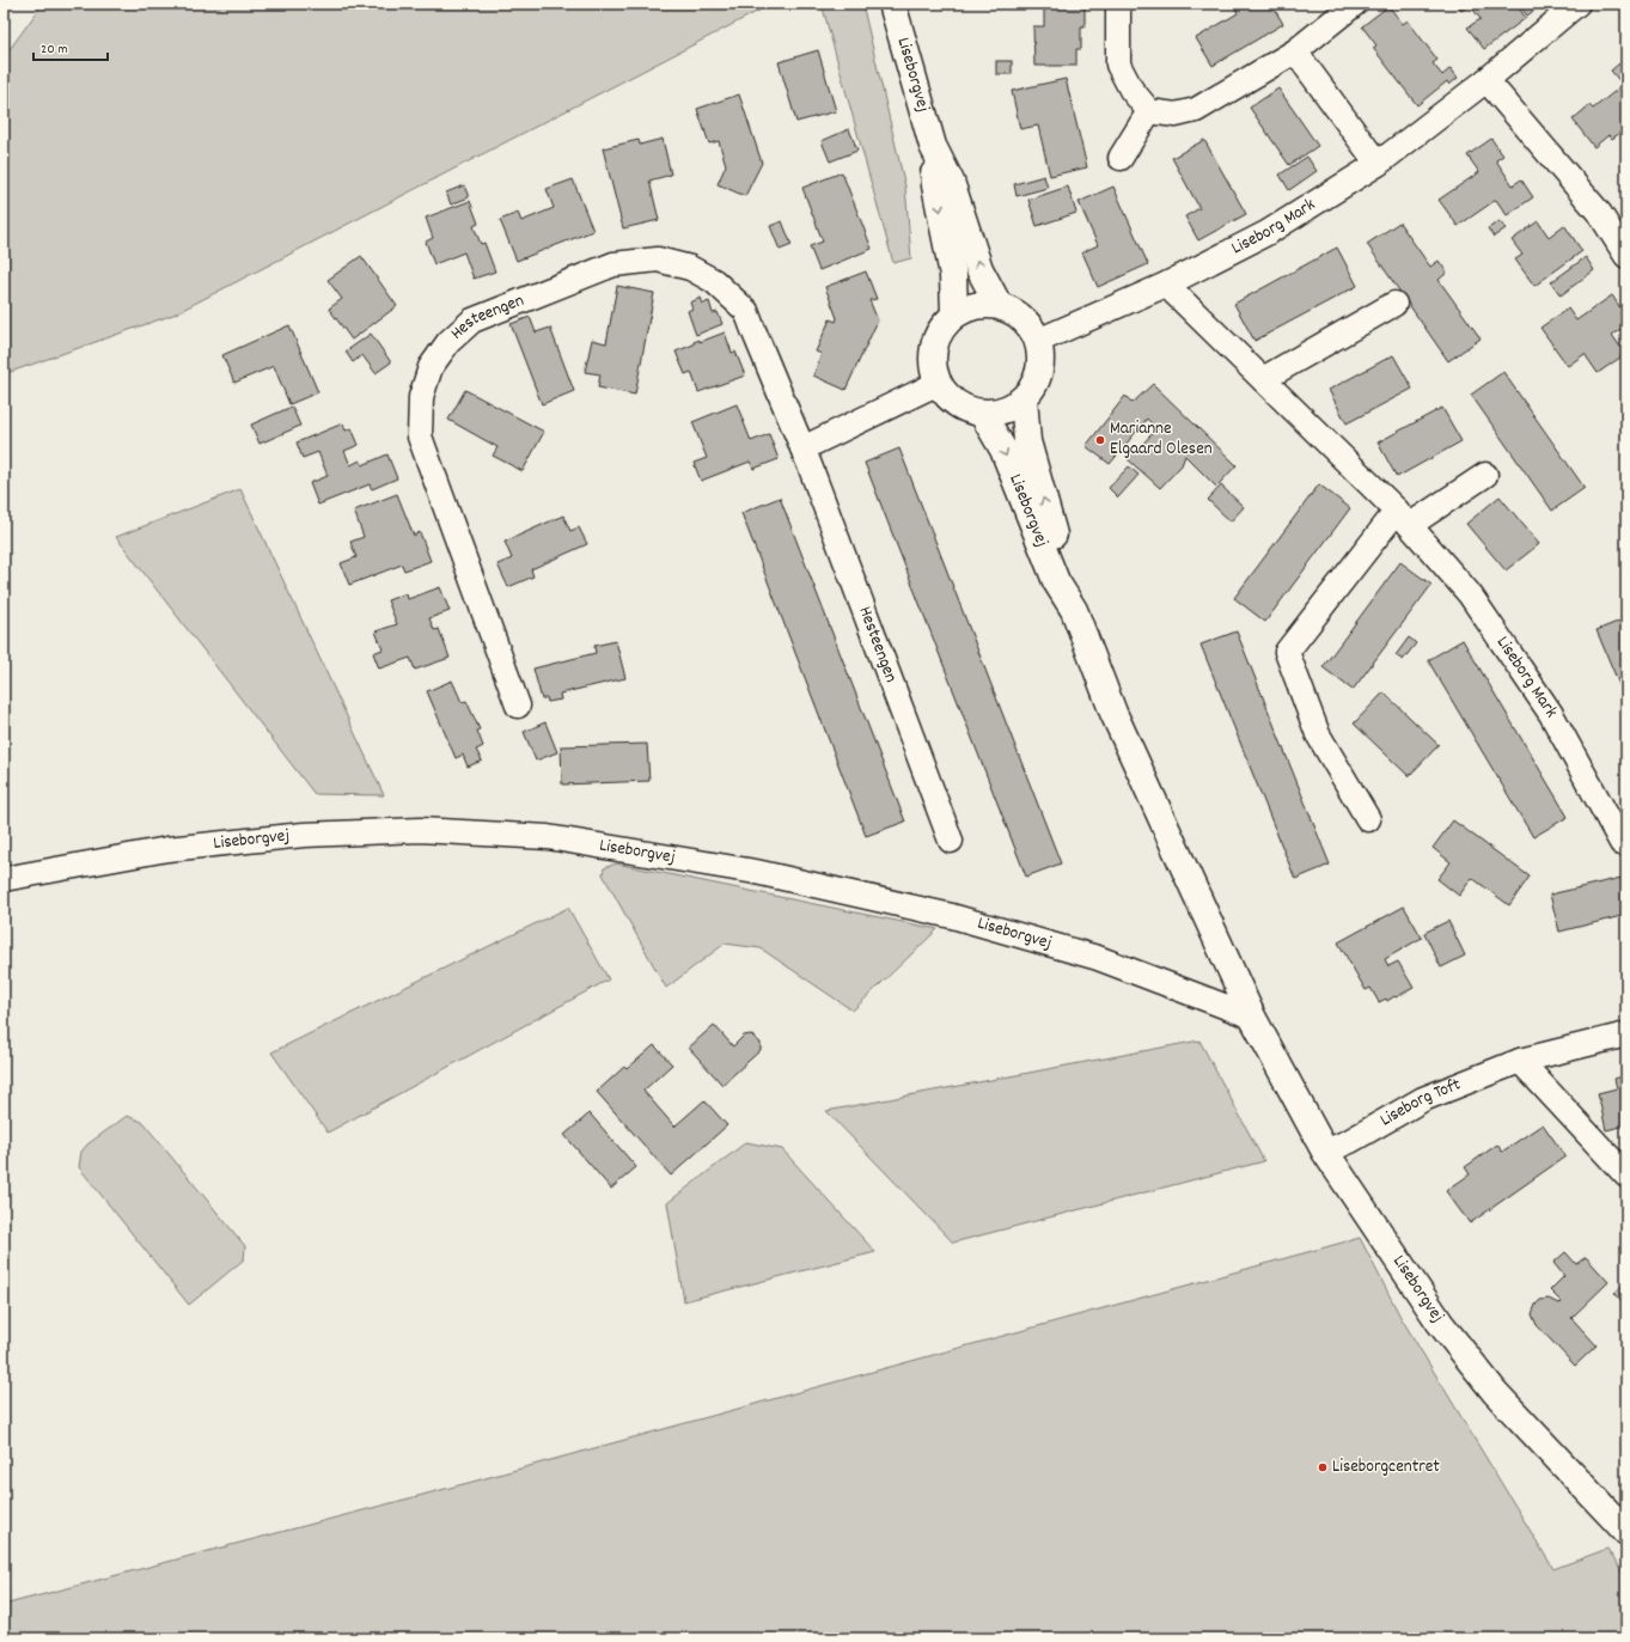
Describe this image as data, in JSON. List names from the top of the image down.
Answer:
{
  "streets": {
    "street": [
      "Liseborgvej",
      "Liseborg Mark",
      "Hesteengen",
      "Liseborg Toft"
    ]
  },
  "crossings": [
    ["Liseborgvej", "Liseborg Mark"],
    ["Liseborgvej", "Liseborg Toft"]
  ],
  "places": ["Marianne Elgaard Olesen", "Liseborgcentret"],
  "scale_bar": "20 m"
}
